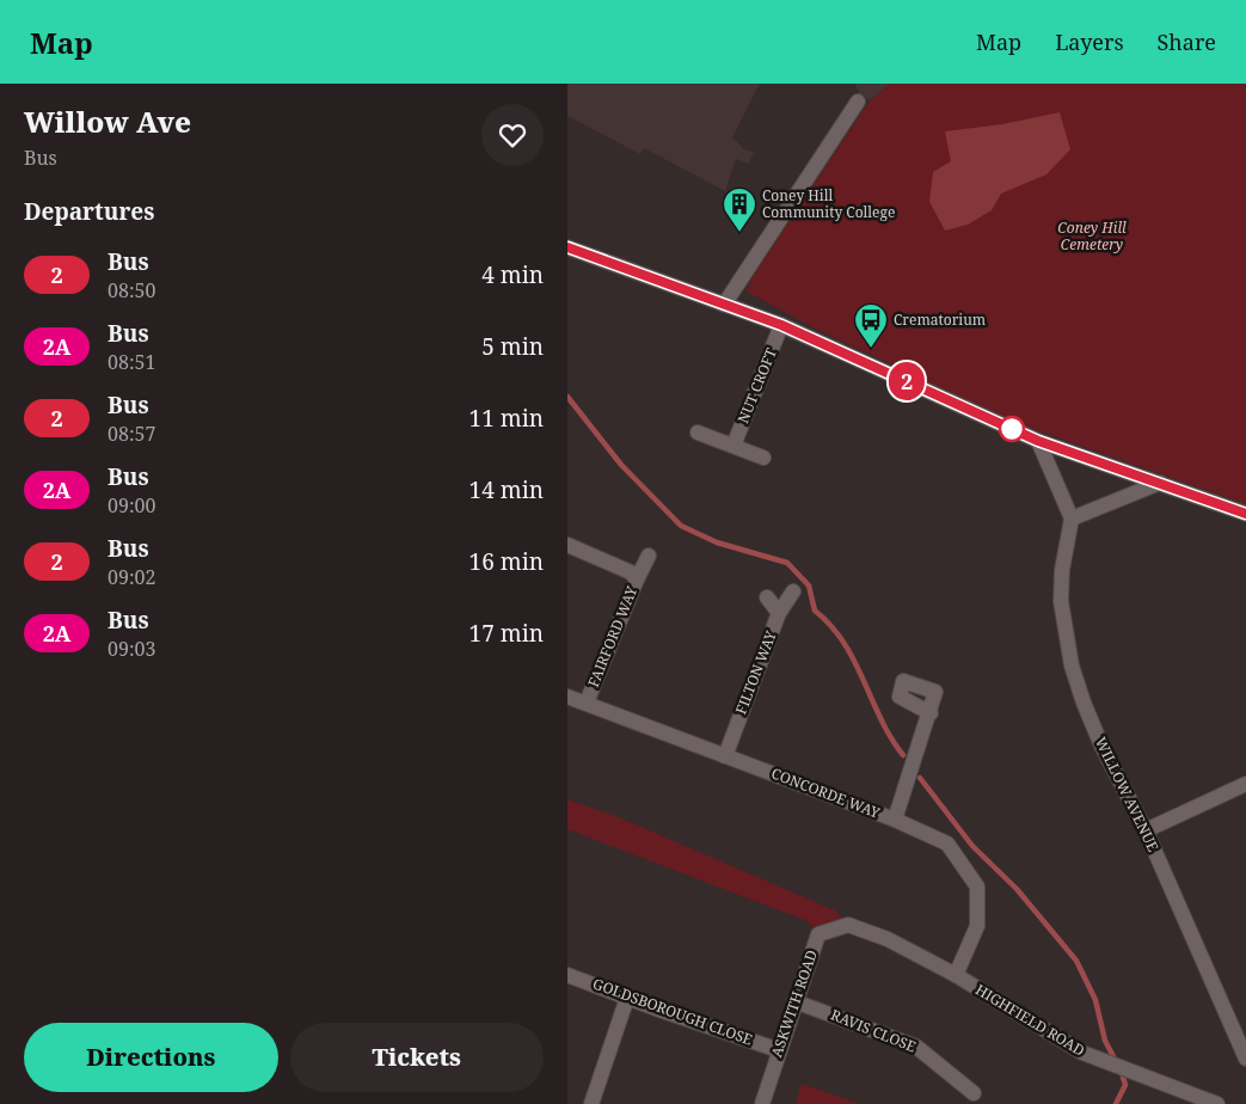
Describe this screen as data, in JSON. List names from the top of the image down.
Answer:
{
  "streets": {
    "street": [
      "NUT CROFT",
      "FAIRFORD WAY",
      "FILTON WAY",
      "CONCORDE WAY",
      "WILLOW AVENUE",
      "ASKWITH ROAD",
      "GOLDSBOROUGH CLOSE",
      "HIGHFIELD ROAD",
      "RAVIS CLOSE"
    ]
  },
  "crossings": [
    ["FAIRFORD WAY", "CONCORDE WAY"],
    ["FILTON WAY", "CONCORDE WAY"],
    ["CONCORDE WAY", "HIGHFIELD ROAD"],
    ["ASKWITH ROAD", "GOLDSBOROUGH CLOSE"],
    ["ASKWITH ROAD", "HIGHFIELD ROAD"],
    ["ASKWITH ROAD", "RAVIS CLOSE"]
  ],
  "parks": ["Coney Hill Cemetery"],
  "places": {
    "building": ["Coney Hill Community College"],
    "bus stop": ["Crematorium"]
  },
  "lines": ["bus line 2"],
  "page": {
    "header": "Map",
    "nav": ["Map", "Layers", "Share"],
    "heading": [
      ["Willow Ave", "Bus"],
      "Departures"
    ],
    "on_map": "2",
    "list": [
      {
        "mark": "2",
        "name": "Bus",
        "note": "08:50",
        "value": "4 min"
      },
      {
        "mark": "2A",
        "name": "Bus",
        "note": "08:51",
        "value": "5 min"
      },
      {
        "mark": "2",
        "name": "Bus",
        "note": "08:57",
        "value": "11 min"
      },
      {
        "mark": "2A",
        "name": "Bus",
        "note": "09:00",
        "value": "14 min"
      },
      {
        "mark": "2",
        "name": "Bus",
        "note": "09:02",
        "value": "16 min"
      },
      {
        "mark": "2A",
        "name": "Bus",
        "note": "09:03",
        "value": "17 min"
      }
    ],
    "buttons": ["Directions", "Tickets"]
  }
}
